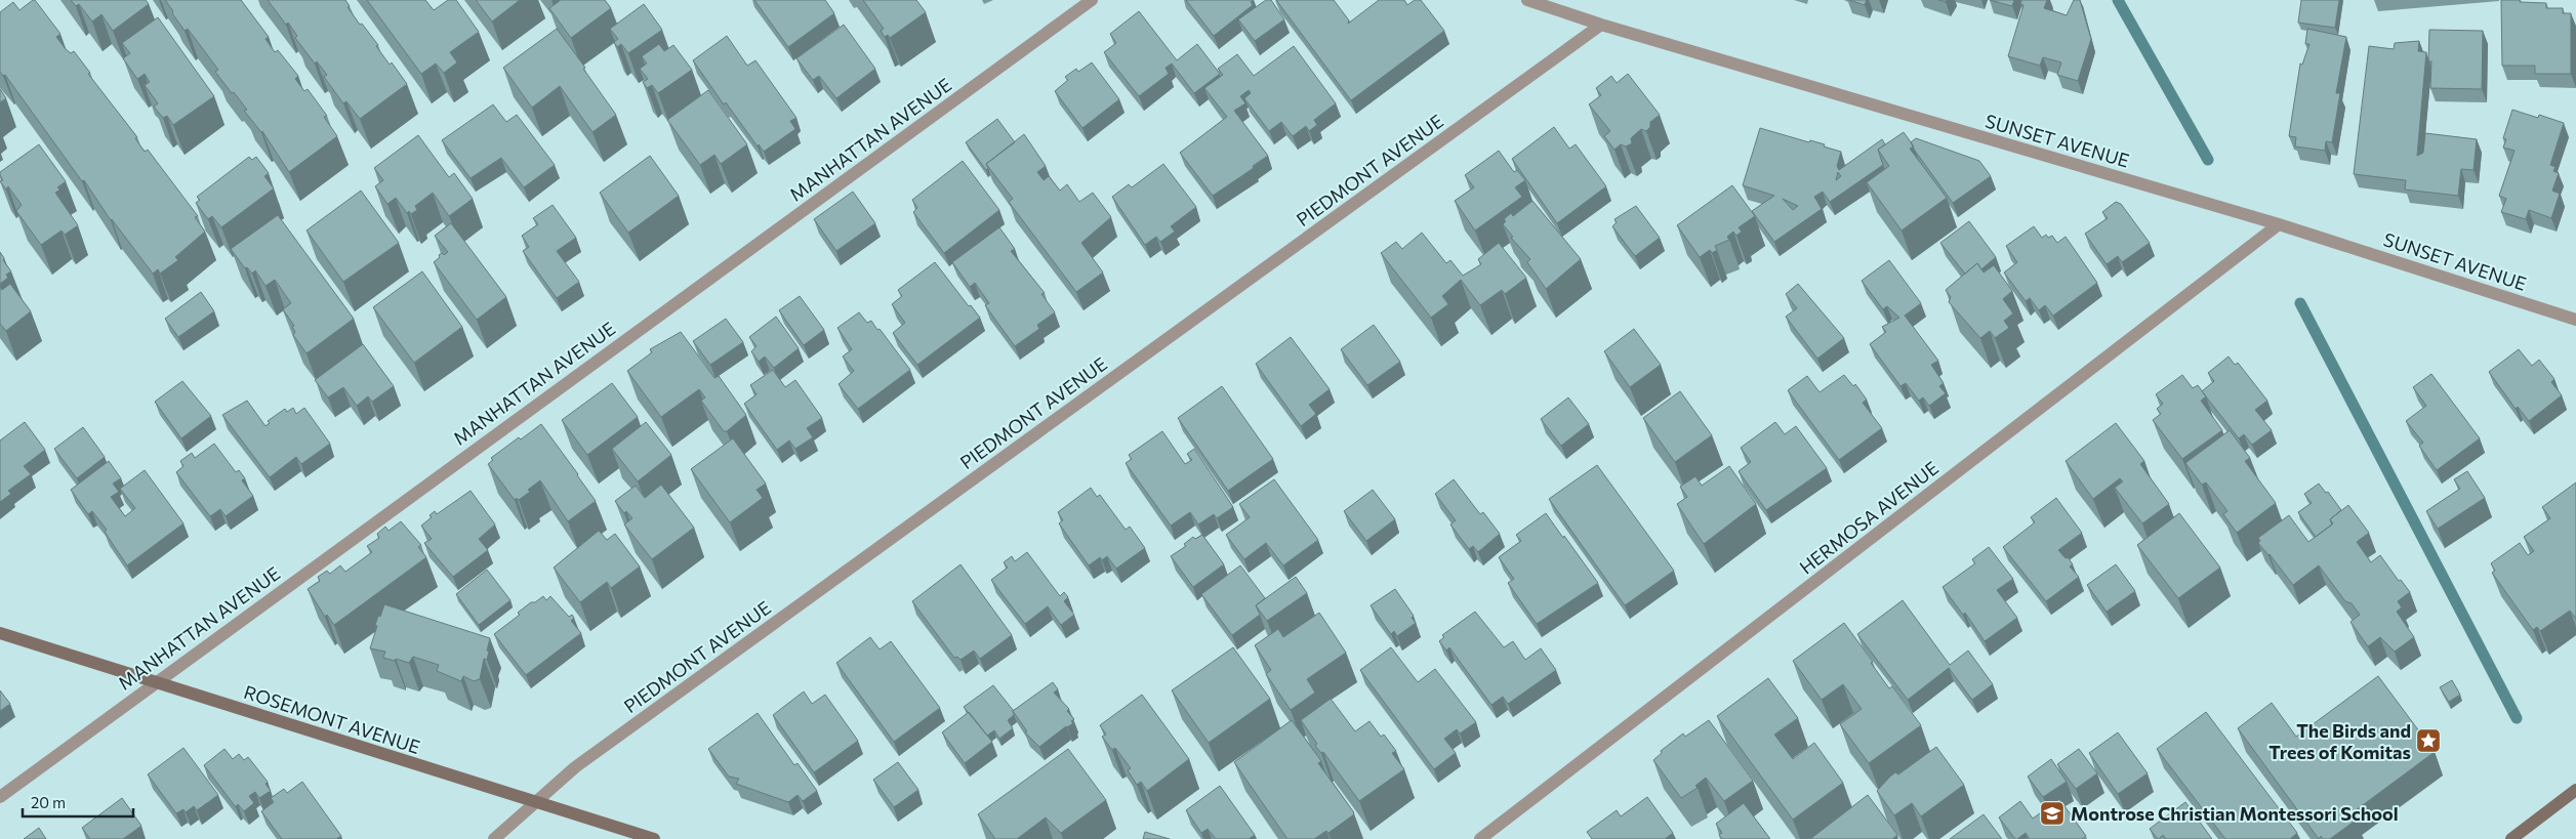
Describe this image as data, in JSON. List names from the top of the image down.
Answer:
{
  "streets": {
    "street": [
      "MANHATTAN AVENUE",
      "SUNSET AVENUE",
      "PIEDMONT AVENUE",
      "HERMOSA AVENUE",
      "ROSEMONT AVENUE"
    ]
  },
  "crossings": [
    ["MANHATTAN AVENUE", "ROSEMONT AVENUE"],
    ["SUNSET AVENUE", "PIEDMONT AVENUE"],
    ["SUNSET AVENUE", "HERMOSA AVENUE"],
    ["PIEDMONT AVENUE", "ROSEMONT AVENUE"]
  ],
  "places": {
    "place": ["The Birds and Trees of Komitas"],
    "school or university": ["Montrose Christian Montessori School"]
  },
  "scale_bar": "20 m"
}
